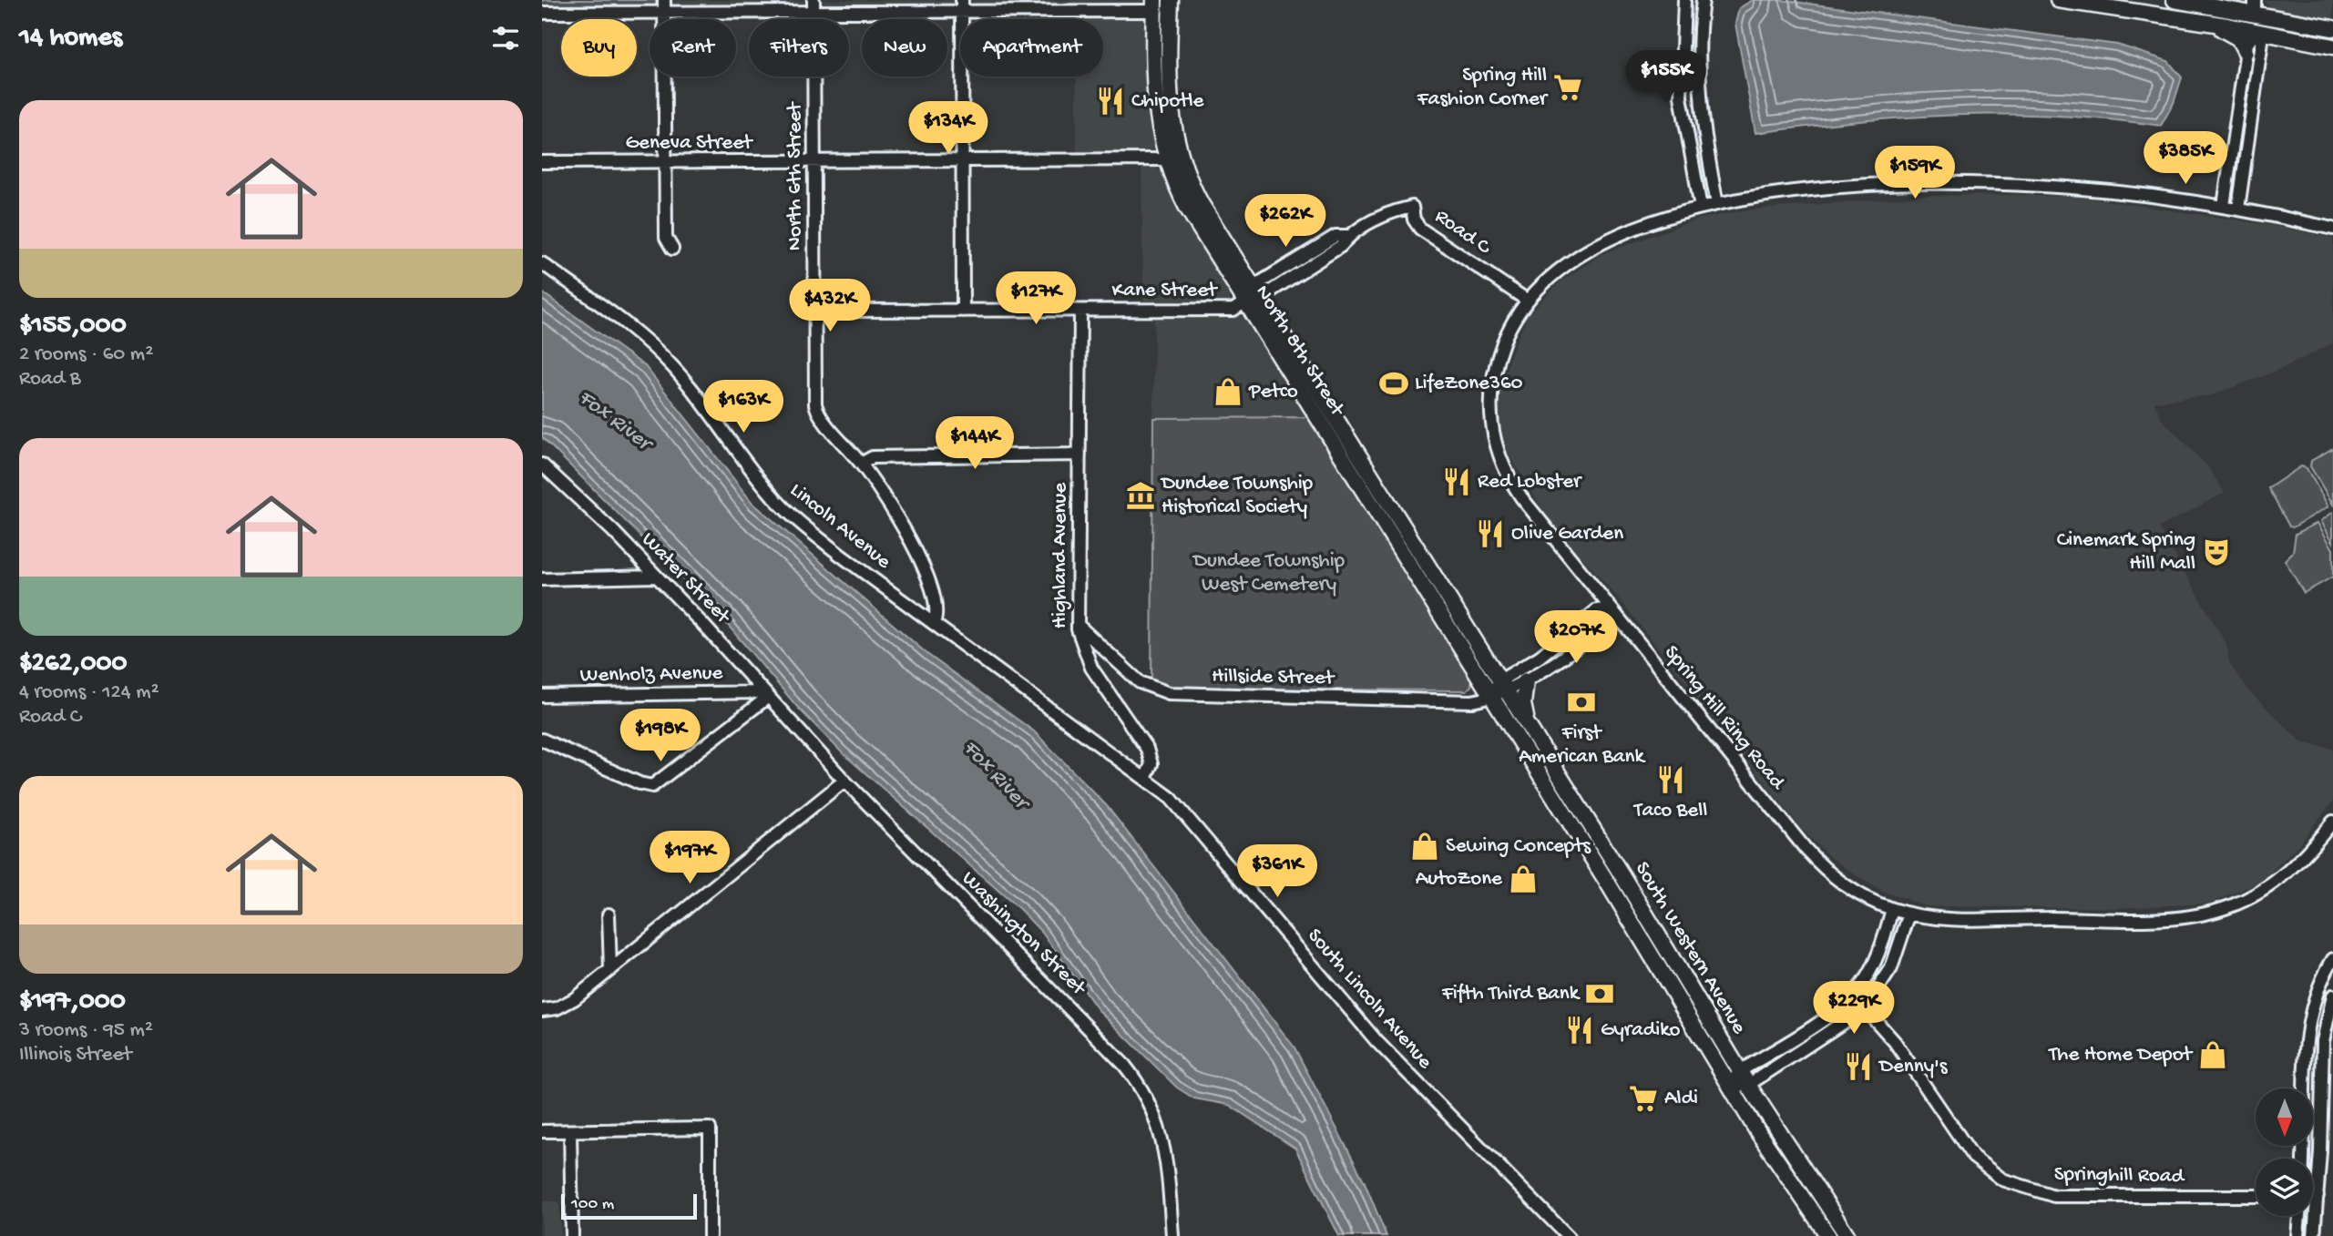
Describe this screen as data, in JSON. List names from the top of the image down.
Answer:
{
  "streets": {
    "main road": ["North 8th Street", "South Western Avenue"],
    "street": [
      "Geneva Street",
      "North 6th Street",
      "Road C",
      "Kane Street",
      "Lincoln Avenue",
      "Highland Avenue",
      "Water Street",
      "Wenholz Avenue",
      "Hillside Street",
      "Spring Hill Ring Road",
      "Washington Street",
      "South Lincoln Avenue",
      "Springhill Road"
    ]
  },
  "crossings": [
    ["Geneva Street", "North 6th Street"],
    ["Geneva Street", "North 8th Street"],
    ["North 6th Street", "Kane Street"],
    ["North 6th Street", "Lincoln Avenue"],
    ["North 6th Street", "South Lincoln Avenue"],
    ["Road C", "Kane Street"],
    ["Road C", "North 8th Street"],
    ["Road C", "Spring Hill Ring Road"],
    ["Kane Street", "North 8th Street"],
    ["Kane Street", "Highland Avenue"],
    ["North 8th Street", "Hillside Street"],
    ["North 8th Street", "South Western Avenue"],
    ["Lincoln Avenue", "South Lincoln Avenue"],
    ["Highland Avenue", "Hillside Street"],
    ["Highland Avenue", "South Lincoln Avenue"],
    ["Water Street", "Wenholz Avenue"],
    ["Water Street", "Washington Street"],
    ["Hillside Street", "South Western Avenue"]
  ],
  "water": ["Fox River"],
  "parks": ["Dundee Township West Cemetery"],
  "places": {
    "supermarket": ["Spring Hill Fashion Corner", "Aldi"],
    "restaurant": [
      "Chipotle",
      "Red Lobster",
      "Olive Garden",
      "Taco Bell",
      "Gyradiko",
      "Denny's"
    ],
    "sports": ["LifeZone360"],
    "shop": [
      "Petco",
      "Sewing Concepts",
      "AutoZone",
      "The Home Depot"
    ],
    "museum": ["Dundee Township Historical Society"],
    "theatre": ["Cinemark Spring Hill Mall"],
    "bank": ["First American Bank", "Fifth Third Bank"]
  },
  "scale_bar": "100 m",
  "north": "bottom",
  "page": {
    "heading": "14 homes",
    "chip": [
      "Buy",
      "Rent",
      "Filters",
      "New",
      "Apartment"
    ],
    "price": [
      "$155K",
      "$134K",
      "$385K",
      "$159K",
      "$262K",
      "$127K",
      "$432K",
      "$163K",
      "$144K",
      "$207K",
      "$198K",
      "$197K",
      "$361K",
      "$229K"
    ],
    "list": [
      {
        "name": "$155,000",
        "note": "2 rooms · 60 m² · Road B"
      },
      {
        "name": "$262,000",
        "note": "4 rooms · 124 m² · Road C"
      },
      {
        "name": "$197,000",
        "note": "3 rooms · 95 m² · Illinois Street"
      }
    ],
    "scale": "100 m"
  }
}
